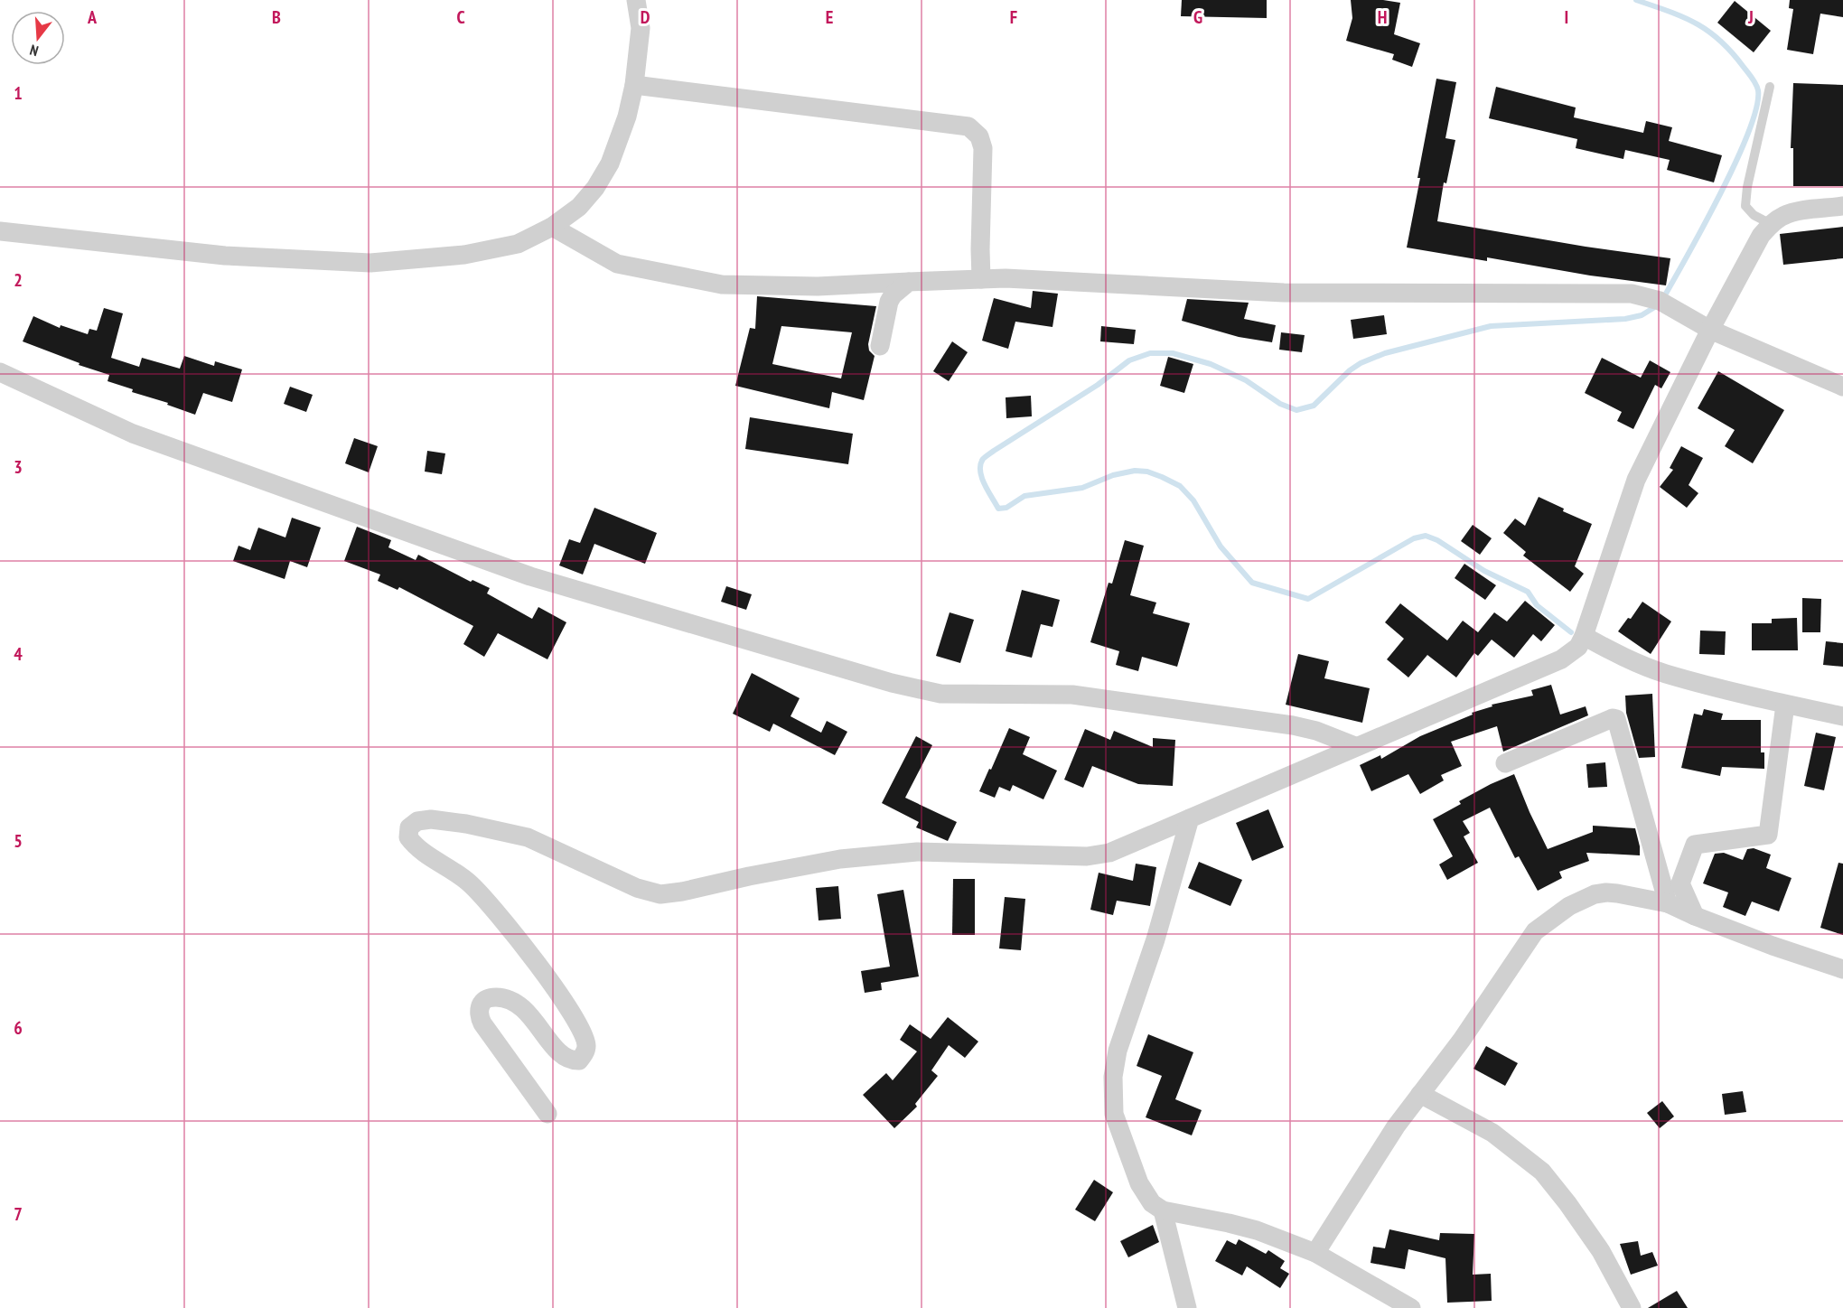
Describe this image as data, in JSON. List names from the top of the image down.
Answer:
{
  "north": "bottom",
  "grid": {
    "columns": [
      "A",
      "B",
      "C",
      "D",
      "E",
      "F",
      "G",
      "H",
      "I",
      "J"
    ],
    "rows": [
      "1",
      "2",
      "3",
      "4",
      "5",
      "6",
      "7"
    ]
  }
}
